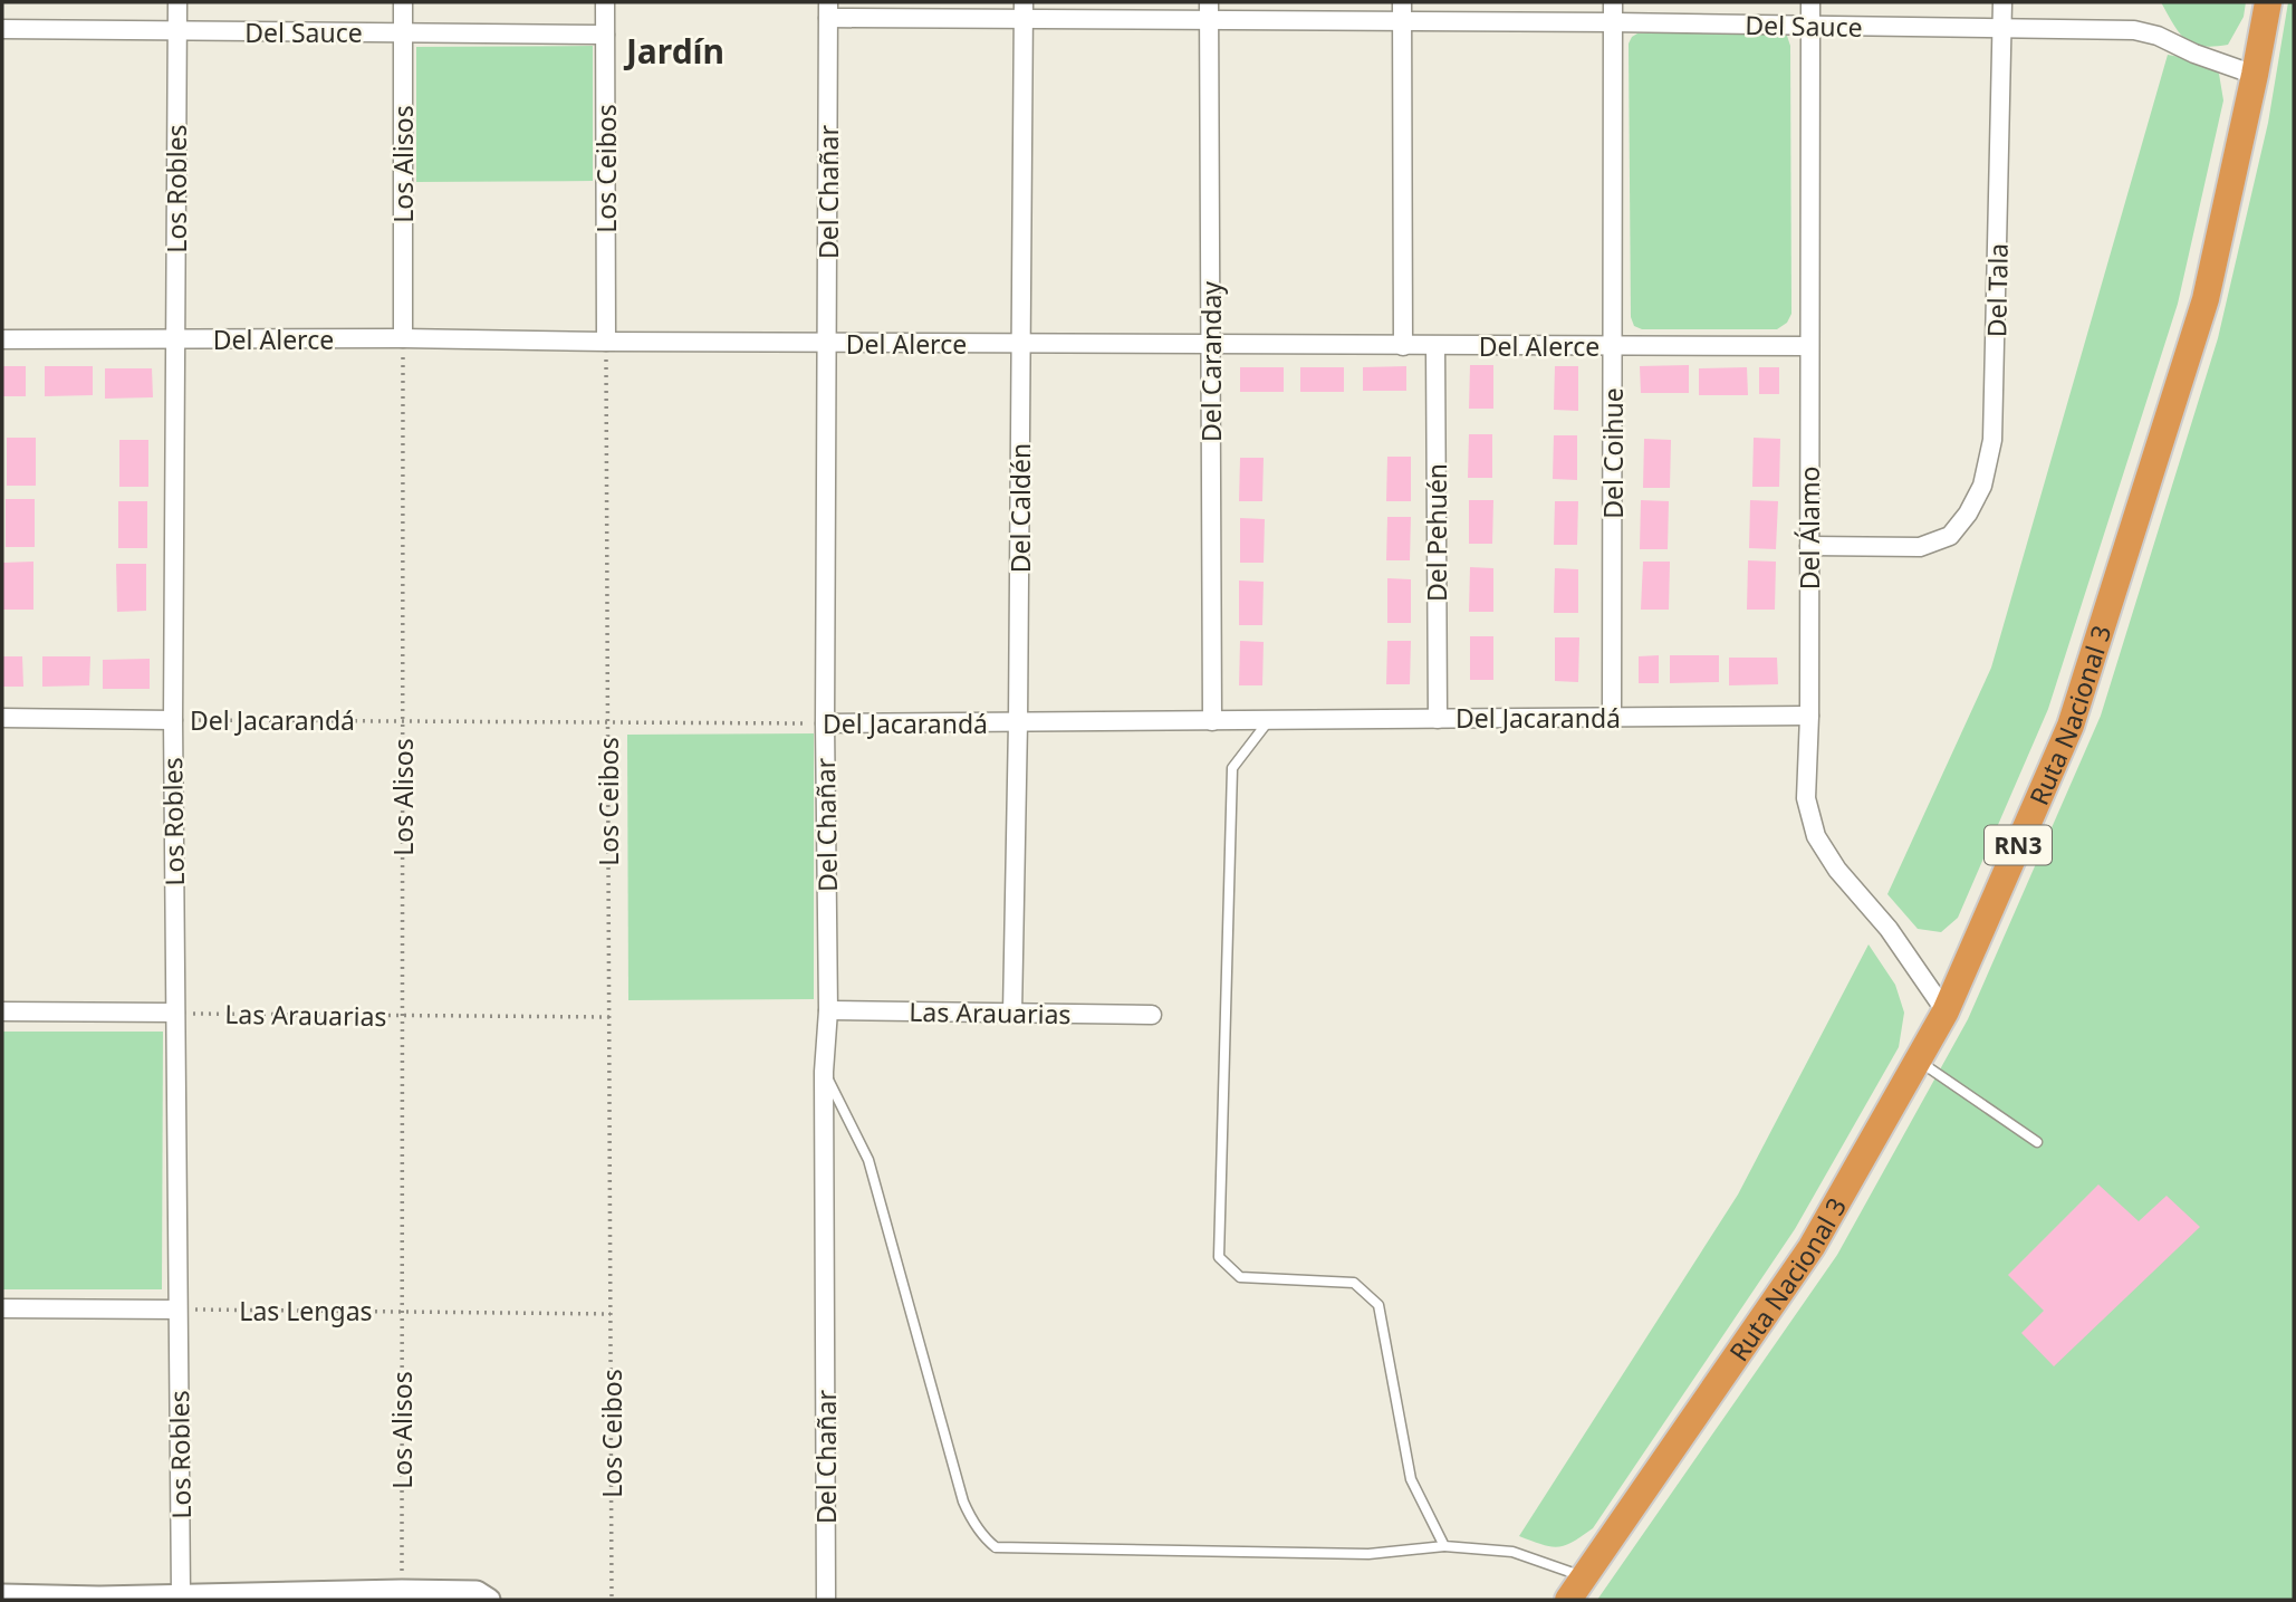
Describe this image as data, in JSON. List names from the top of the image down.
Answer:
{
  "streets": {
    "highway": ["Ruta Nacional 3", "RN3"],
    "street": [
      "Del Sauce",
      "Los Alisos",
      "Los Ceibos",
      "Los Robles",
      "Del Chañar",
      "Del Tala",
      "Del Alerce",
      "Del Caranday",
      "Del Coihue",
      "Del Caldén",
      "Del Álamo",
      "Del Pehuén",
      "Del Jacarandá",
      "Las Arauarias"
    ],
    "path": ["Las Lengas"]
  },
  "crossings": [
    ["Del Sauce", "Los Alisos"],
    ["Del Sauce", "Los Ceibos"],
    ["Del Sauce", "Los Robles"],
    ["Del Sauce", "Del Chañar"],
    ["Del Sauce", "Del Tala"],
    ["Del Sauce", "Del Caranday"],
    ["Del Sauce", "Del Coihue"],
    ["Del Sauce", "Del Caldén"],
    ["Del Sauce", "Del Álamo"],
    ["Del Sauce", "Ruta Nacional 3"],
    ["Los Alisos", "Del Alerce"],
    ["Los Alisos", "Del Jacarandá"],
    ["Los Alisos", "Las Arauarias"],
    ["Los Alisos", "Las Lengas"],
    ["Los Ceibos", "Del Alerce"],
    ["Los Ceibos", "Del Jacarandá"],
    ["Los Ceibos", "Las Arauarias"],
    ["Los Ceibos", "Las Lengas"],
    ["Los Robles", "Del Alerce"],
    ["Los Robles", "Del Jacarandá"],
    ["Los Robles", "Las Arauarias"],
    ["Los Robles", "Las Lengas"],
    ["Del Chañar", "Del Alerce"],
    ["Del Chañar", "Del Jacarandá"],
    ["Del Chañar", "Las Arauarias"],
    ["Del Tala", "Del Álamo"],
    ["Del Alerce", "Del Caranday"],
    ["Del Alerce", "Del Coihue"],
    ["Del Alerce", "Del Caldén"],
    ["Del Alerce", "Del Álamo"],
    ["Del Alerce", "Del Pehuén"],
    ["Del Caranday", "Del Jacarandá"],
    ["Del Coihue", "Del Jacarandá"],
    ["Del Caldén", "Del Jacarandá"],
    ["Del Caldén", "Las Arauarias"],
    ["Del Álamo", "Ruta Nacional 3"],
    ["Del Álamo", "Del Jacarandá"],
    ["Del Pehuén", "Del Jacarandá"]
  ],
  "districts": ["Jardín"]
}
